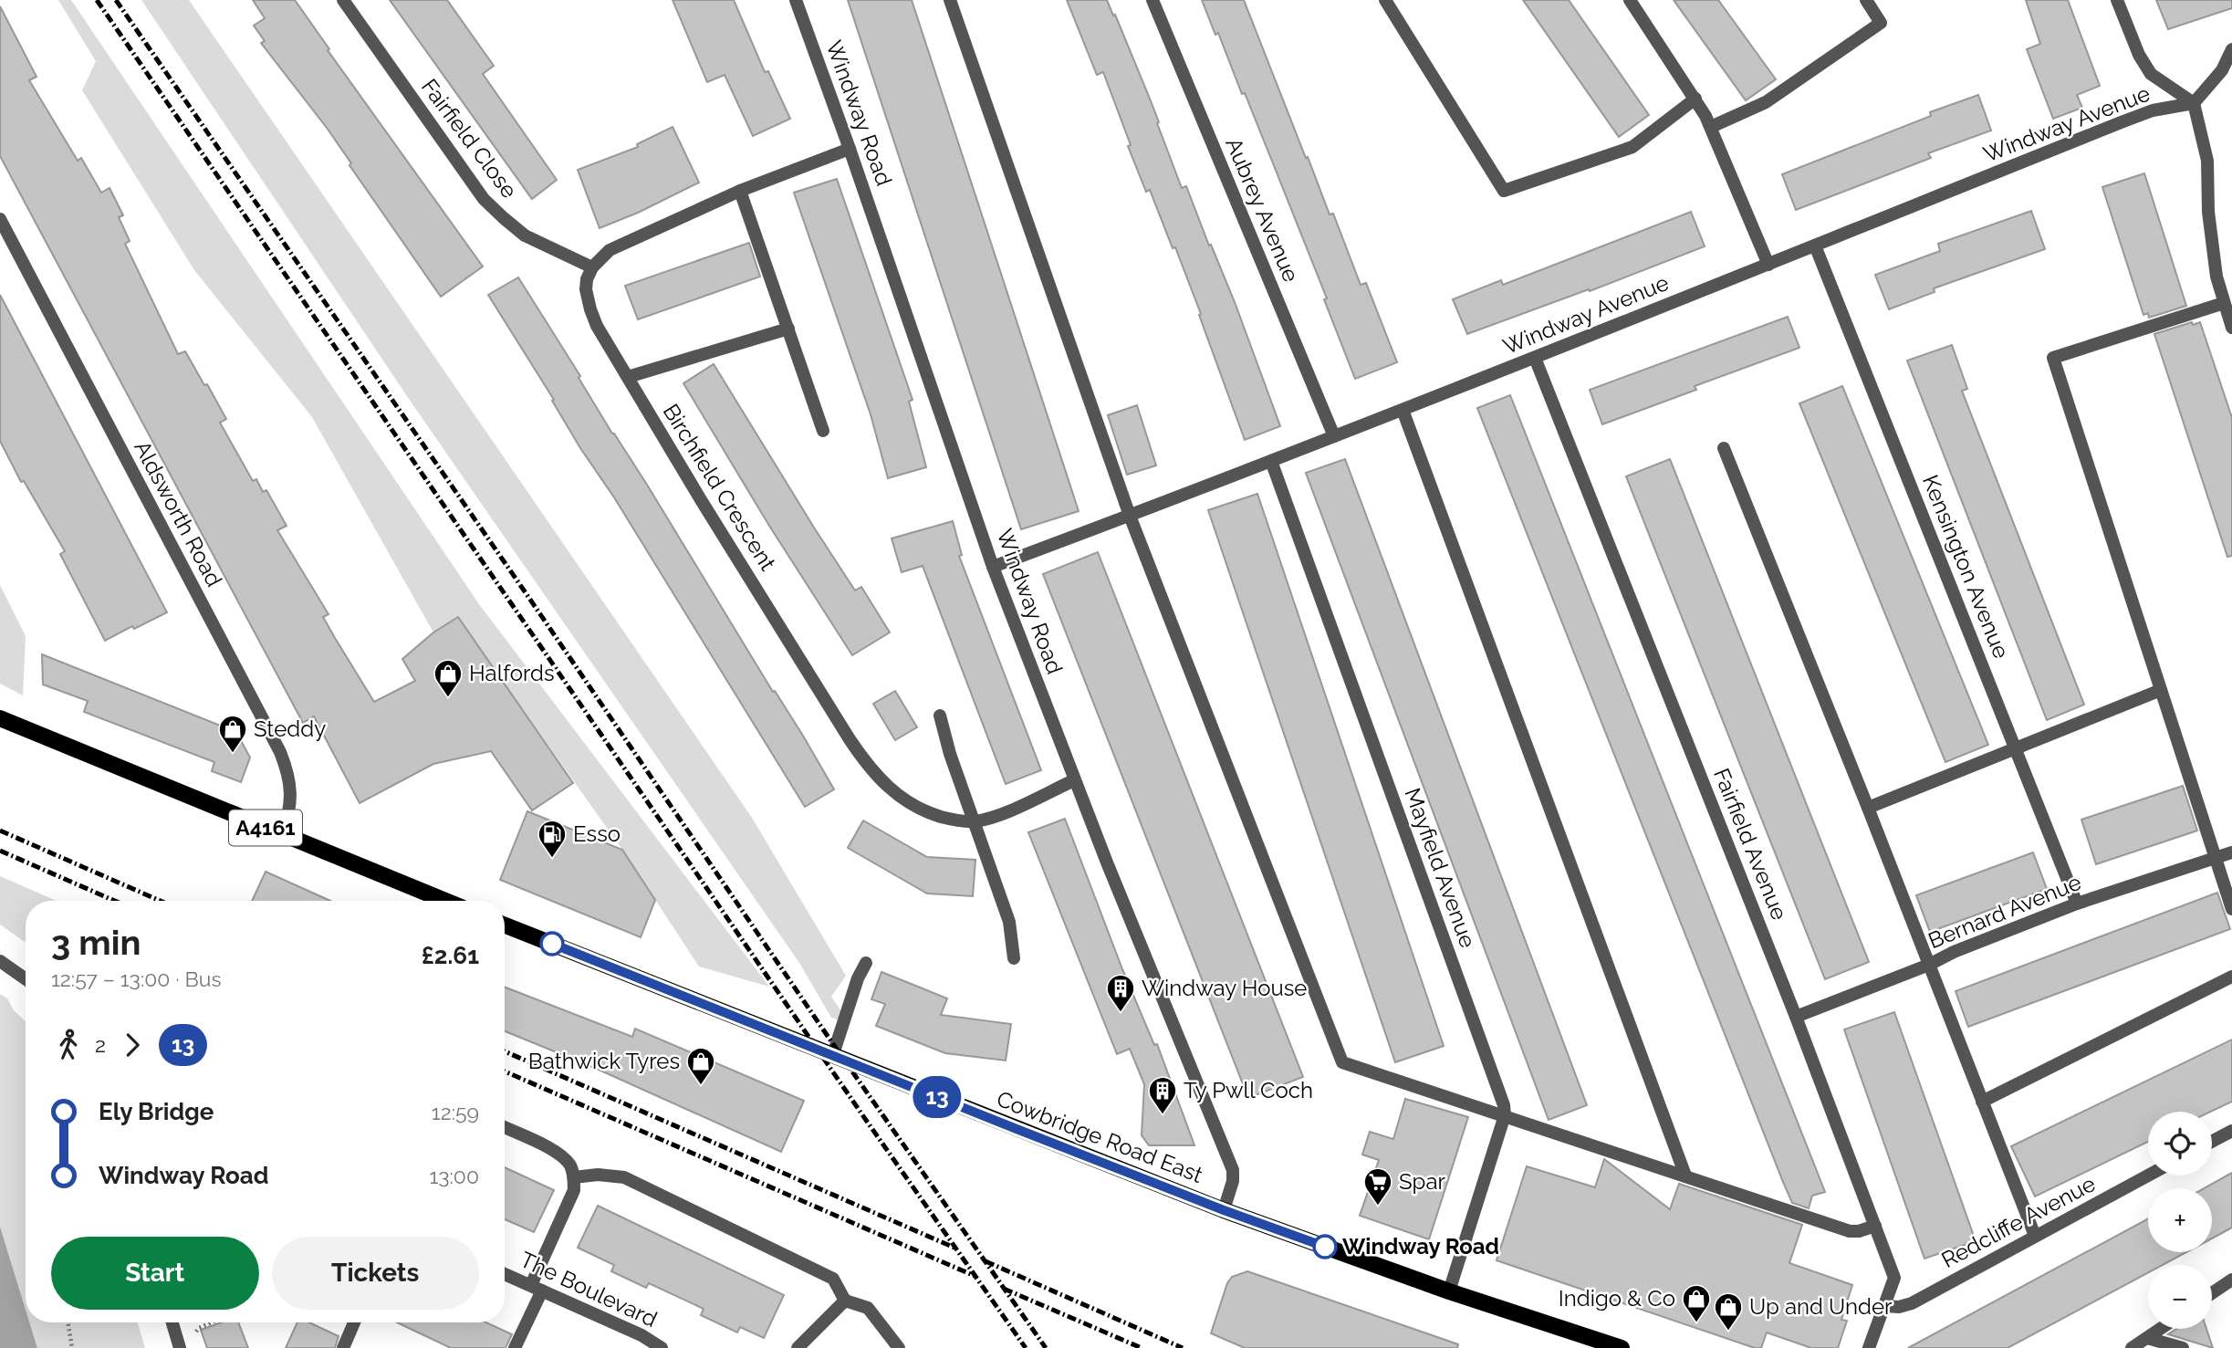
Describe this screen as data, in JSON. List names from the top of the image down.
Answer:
{
  "streets": {
    "main road": ["A4161", "Cowbridge Road East"],
    "street": [
      "Windway Road",
      "Windway Avenue",
      "Fairfield Close",
      "Aubrey Avenue",
      "Birchfield Crescent",
      "Aldsworth Road",
      "Kensington Avenue",
      "Fairfield Avenue",
      "Mayfield Avenue",
      "Bernard Avenue",
      "Redcliffe Avenue",
      "The Boulevard"
    ]
  },
  "crossings": [
    ["Windway Road", "Windway Avenue"],
    ["Windway Road", "Birchfield Crescent"],
    ["Windway Road", "Cowbridge Road East"],
    ["Windway Avenue", "Aubrey Avenue"],
    ["Windway Avenue", "Kensington Avenue"],
    ["Windway Avenue", "Fairfield Avenue"],
    ["Windway Avenue", "Mayfield Avenue"],
    ["Fairfield Close", "Birchfield Crescent"],
    ["Aldsworth Road", "A4161"],
    ["Kensington Avenue", "Bernard Avenue"],
    ["Fairfield Avenue", "Bernard Avenue"],
    ["Fairfield Avenue", "Redcliffe Avenue"]
  ],
  "places": {
    "shop": [
      "Halfords",
      "Steddy",
      "Bathwick Tyres",
      "Indigo & Co",
      "Up and Under"
    ],
    "fuel station": ["Esso"],
    "building": ["Windway House", "Ty Pwll Coch"],
    "supermarket": ["Spar"],
    "other": ["Windway Road"]
  },
  "lines": ["bus line 13"],
  "page": {
    "on_map": "13",
    "heading": ["3 min", "12:57 – 13:00 · Bus", "£2.61"],
    "legs": ["2", "13"],
    "list": [
      {
        "name": "Ely Bridge",
        "value": "12:59"
      },
      {
        "name": "Windway Road",
        "value": "13:00"
      }
    ],
    "map_buttons": ["+", "−"],
    "buttons": ["Start", "Tickets"]
  }
}
